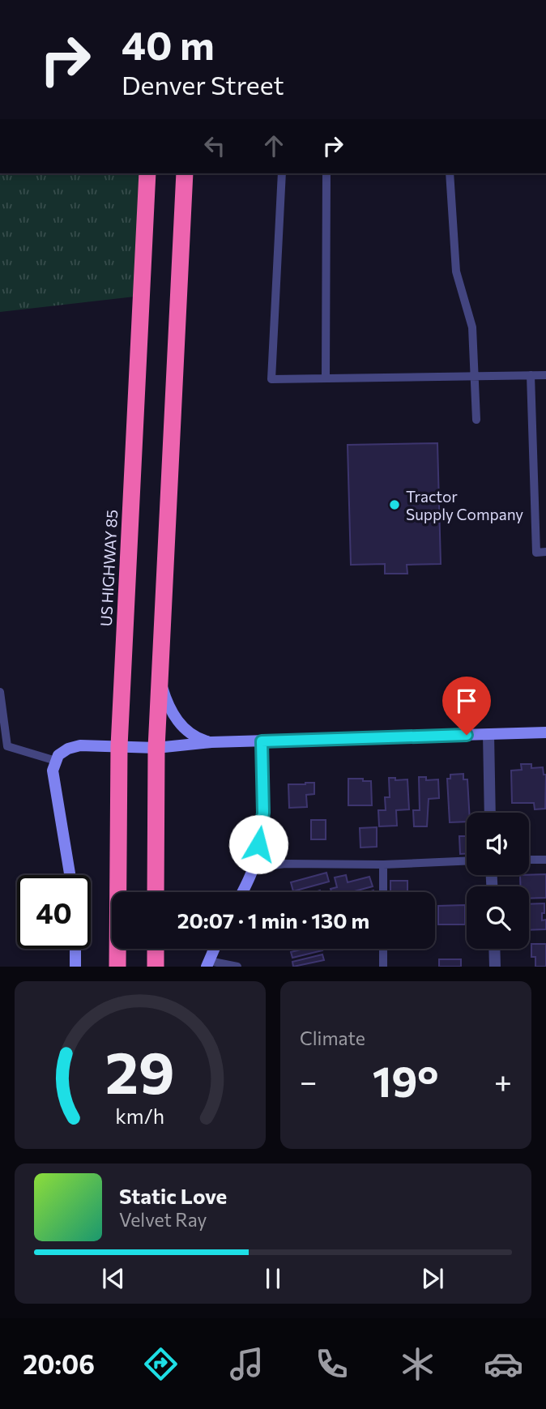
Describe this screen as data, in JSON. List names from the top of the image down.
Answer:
{
  "streets": {
    "highway": ["US HIGHWAY 85"]
  },
  "places": ["Tractor Supply Company"],
  "page": {
    "turn": ["40 m", "Denver Street"],
    "limit": "40",
    "trip": "20:07 · 1 min · 130 m",
    "tile": "Climate",
    "heat": ["−", "19°", "+"],
    "song": ["Static Love", "Velvet Ray"],
    "tabs": "20:06",
    "gauge": ["29", "km/h"]
  }
}
